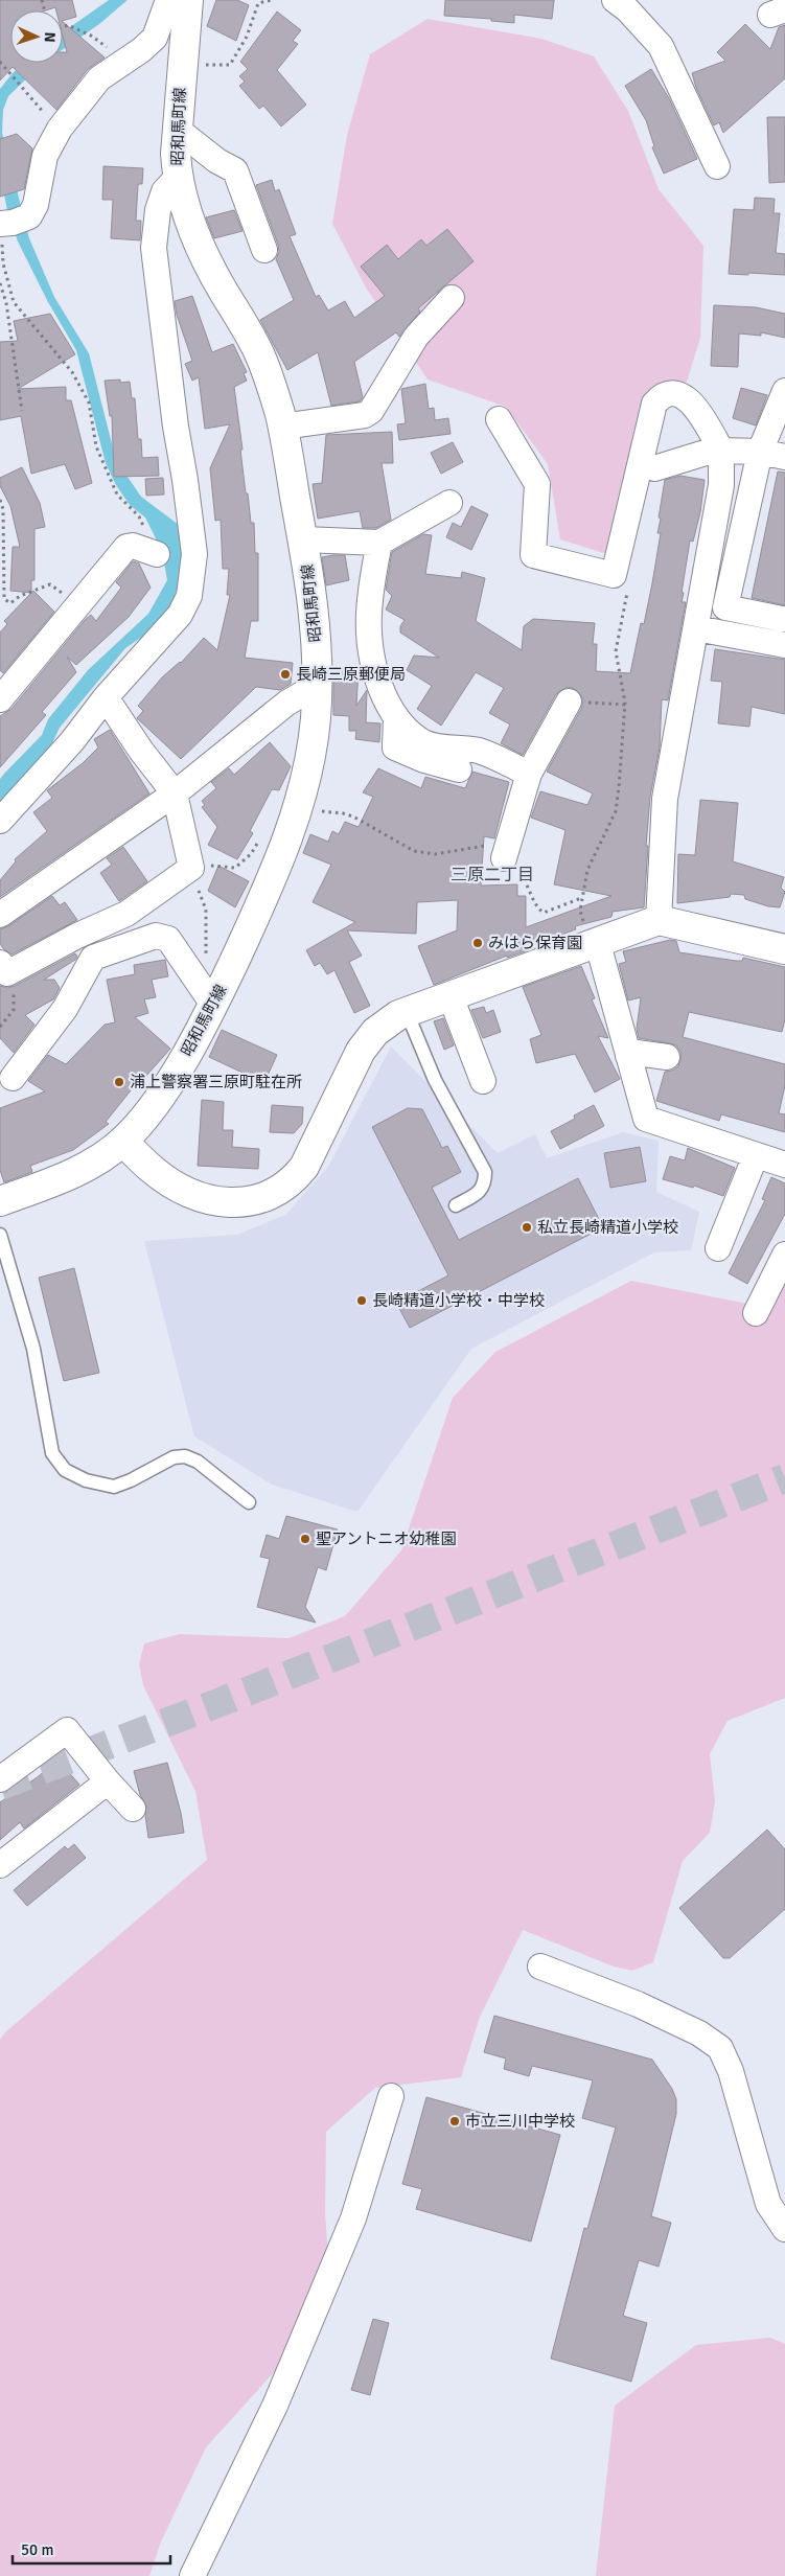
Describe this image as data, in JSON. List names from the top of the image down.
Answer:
{
  "streets": {
    "main road": ["昭和馬町線"]
  },
  "districts": ["三原二丁目"],
  "places": [
    "長崎三原郵便局",
    "みはら保育園",
    "浦上警察署三原町駐在所",
    "私立長崎精道小学校",
    "長崎精道小学校・中学校",
    "聖アントニオ幼稚園",
    "市立三川中学校"
  ],
  "scale_bar": "50 m",
  "north": "right"
}
